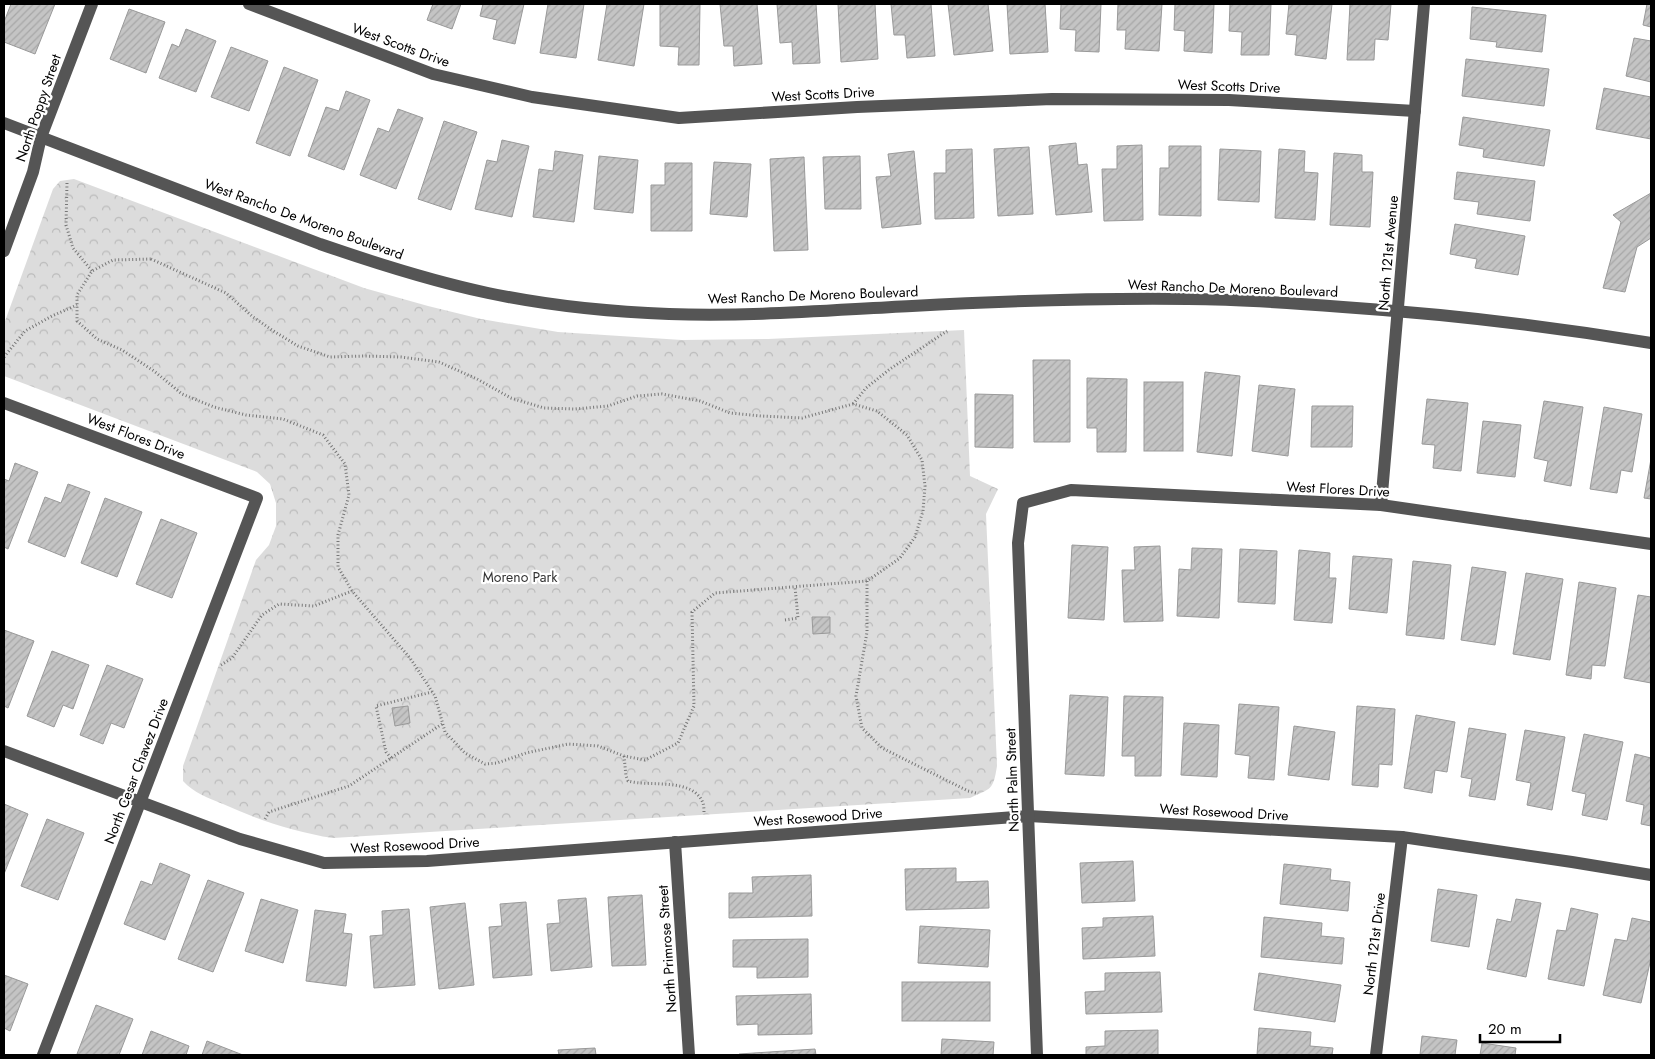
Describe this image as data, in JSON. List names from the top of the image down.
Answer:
{
  "streets": {
    "street": [
      "West Scotts Drive",
      "North Poppy Street",
      "West Rancho De Moreno Boulevard",
      "North 121st Avenue",
      "West Flores Drive",
      "North Cesar Chavez Drive",
      "North Palm Street",
      "West Rosewood Drive",
      "North 121st Drive",
      "North Primrose Street"
    ]
  },
  "crossings": [
    ["West Scotts Drive", "North 121st Avenue"],
    ["North Poppy Street", "West Rancho De Moreno Boulevard"],
    ["West Rancho De Moreno Boulevard", "North 121st Avenue"],
    ["North 121st Avenue", "West Flores Drive"],
    ["West Flores Drive", "North Cesar Chavez Drive"],
    ["West Flores Drive", "North Palm Street"],
    ["North Cesar Chavez Drive", "West Rosewood Drive"],
    ["North Palm Street", "West Rosewood Drive"],
    ["West Rosewood Drive", "North 121st Drive"],
    ["West Rosewood Drive", "North Primrose Street"]
  ],
  "parks": ["Moreno Park"],
  "scale_bar": "20 m"
}
